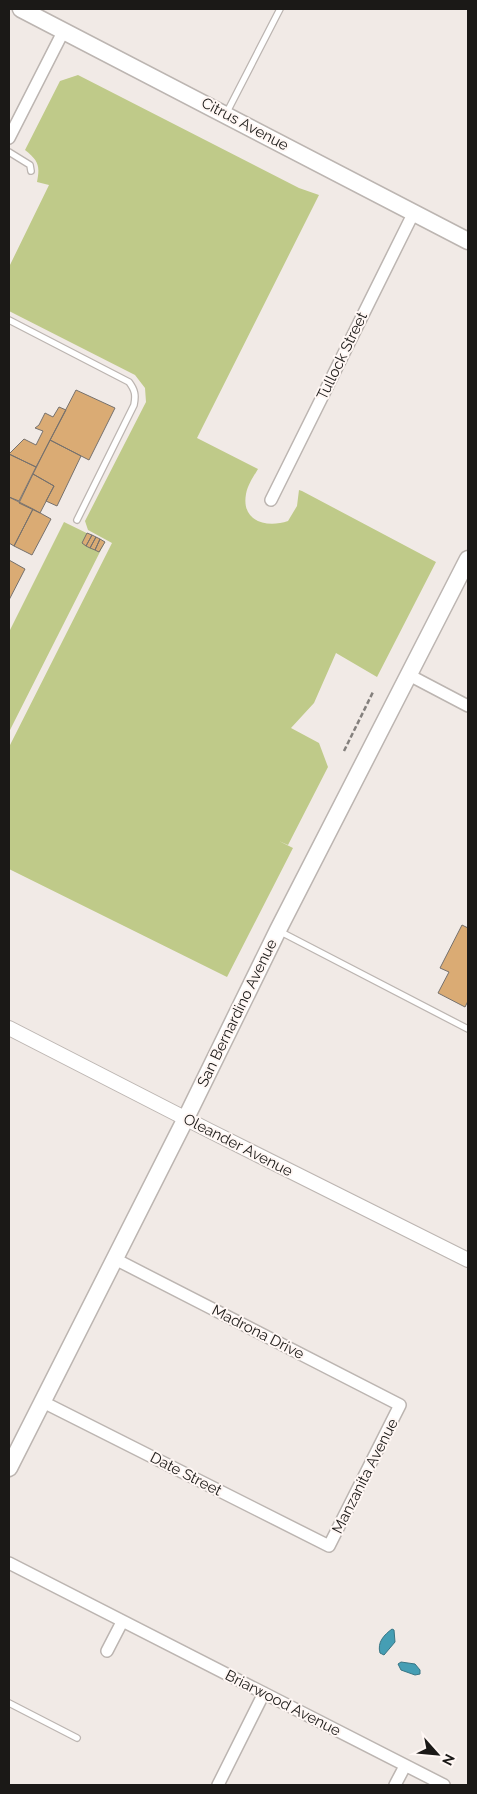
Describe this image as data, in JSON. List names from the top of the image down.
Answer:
{
  "streets": {
    "main road": ["Citrus Avenue", "San Bernardino Avenue"],
    "street": [
      "Tullock Street",
      "Oleander Avenue",
      "Madrona Drive",
      "Date Street",
      "Manzanita Avenue",
      "Briarwood Avenue"
    ]
  },
  "crossings": [
    ["Citrus Avenue", "Tullock Street"],
    ["San Bernardino Avenue", "Oleander Avenue"],
    ["San Bernardino Avenue", "Madrona Drive"],
    ["San Bernardino Avenue", "Date Street"],
    ["Madrona Drive", "Manzanita Avenue"],
    ["Date Street", "Manzanita Avenue"]
  ],
  "north": "bottom right"
}
